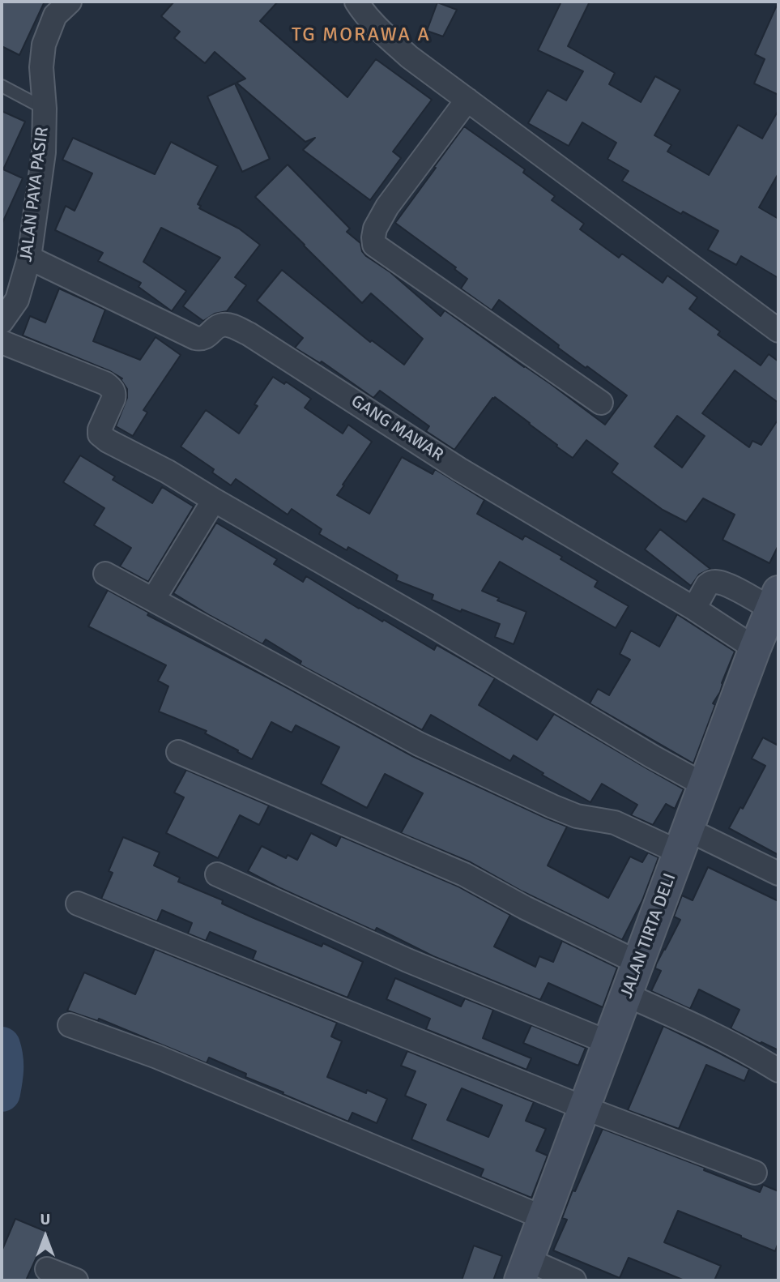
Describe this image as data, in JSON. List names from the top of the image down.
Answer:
{
  "streets": {
    "street": ["JALAN PAYA PASIR", "GANG MAWAR", "JALAN TIRTA DELI"]
  },
  "crossings": [
    ["JALAN PAYA PASIR", "GANG MAWAR"],
    ["GANG MAWAR", "JALAN TIRTA DELI"]
  ],
  "districts": ["TG MORAWA A"],
  "north": "top"
}
